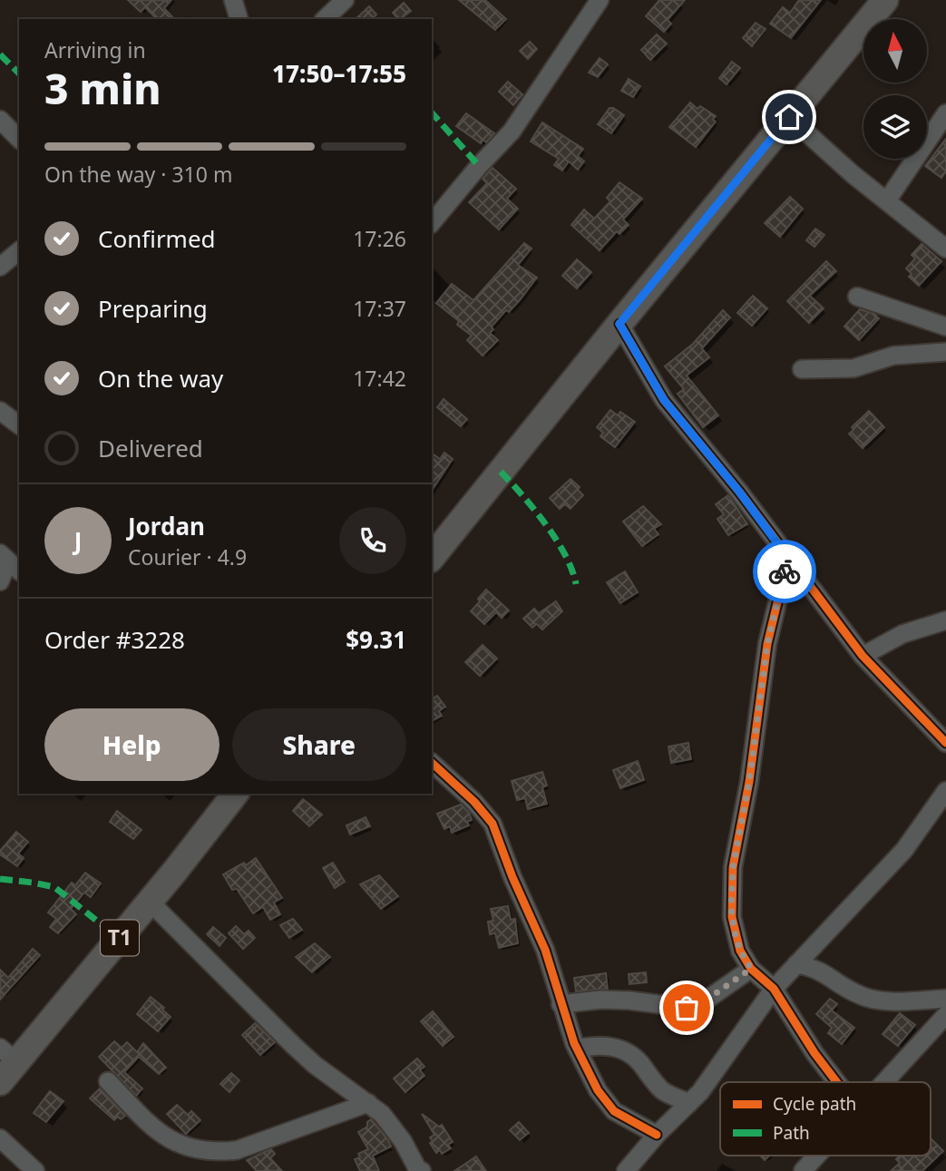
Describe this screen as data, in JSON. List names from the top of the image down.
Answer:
{
  "streets": {
    "highway": ["T1"]
  },
  "legend": ["Cycle path", "Path"],
  "north": "top",
  "page": {
    "heading": ["3 min", "Arriving in", "17:50–17:55"],
    "panel": [
      "Jordan",
      "Courier · 4.9",
      "Order #3228",
      "$9.31"
    ],
    "bar": "On the way · 310 m",
    "list": [
      ["Confirmed", "17:26"],
      ["Preparing", "17:37"],
      ["On the way", "17:42"],
      "Delivered"
    ],
    "round": "J",
    "buttons": ["Help", "Share"]
  }
}
